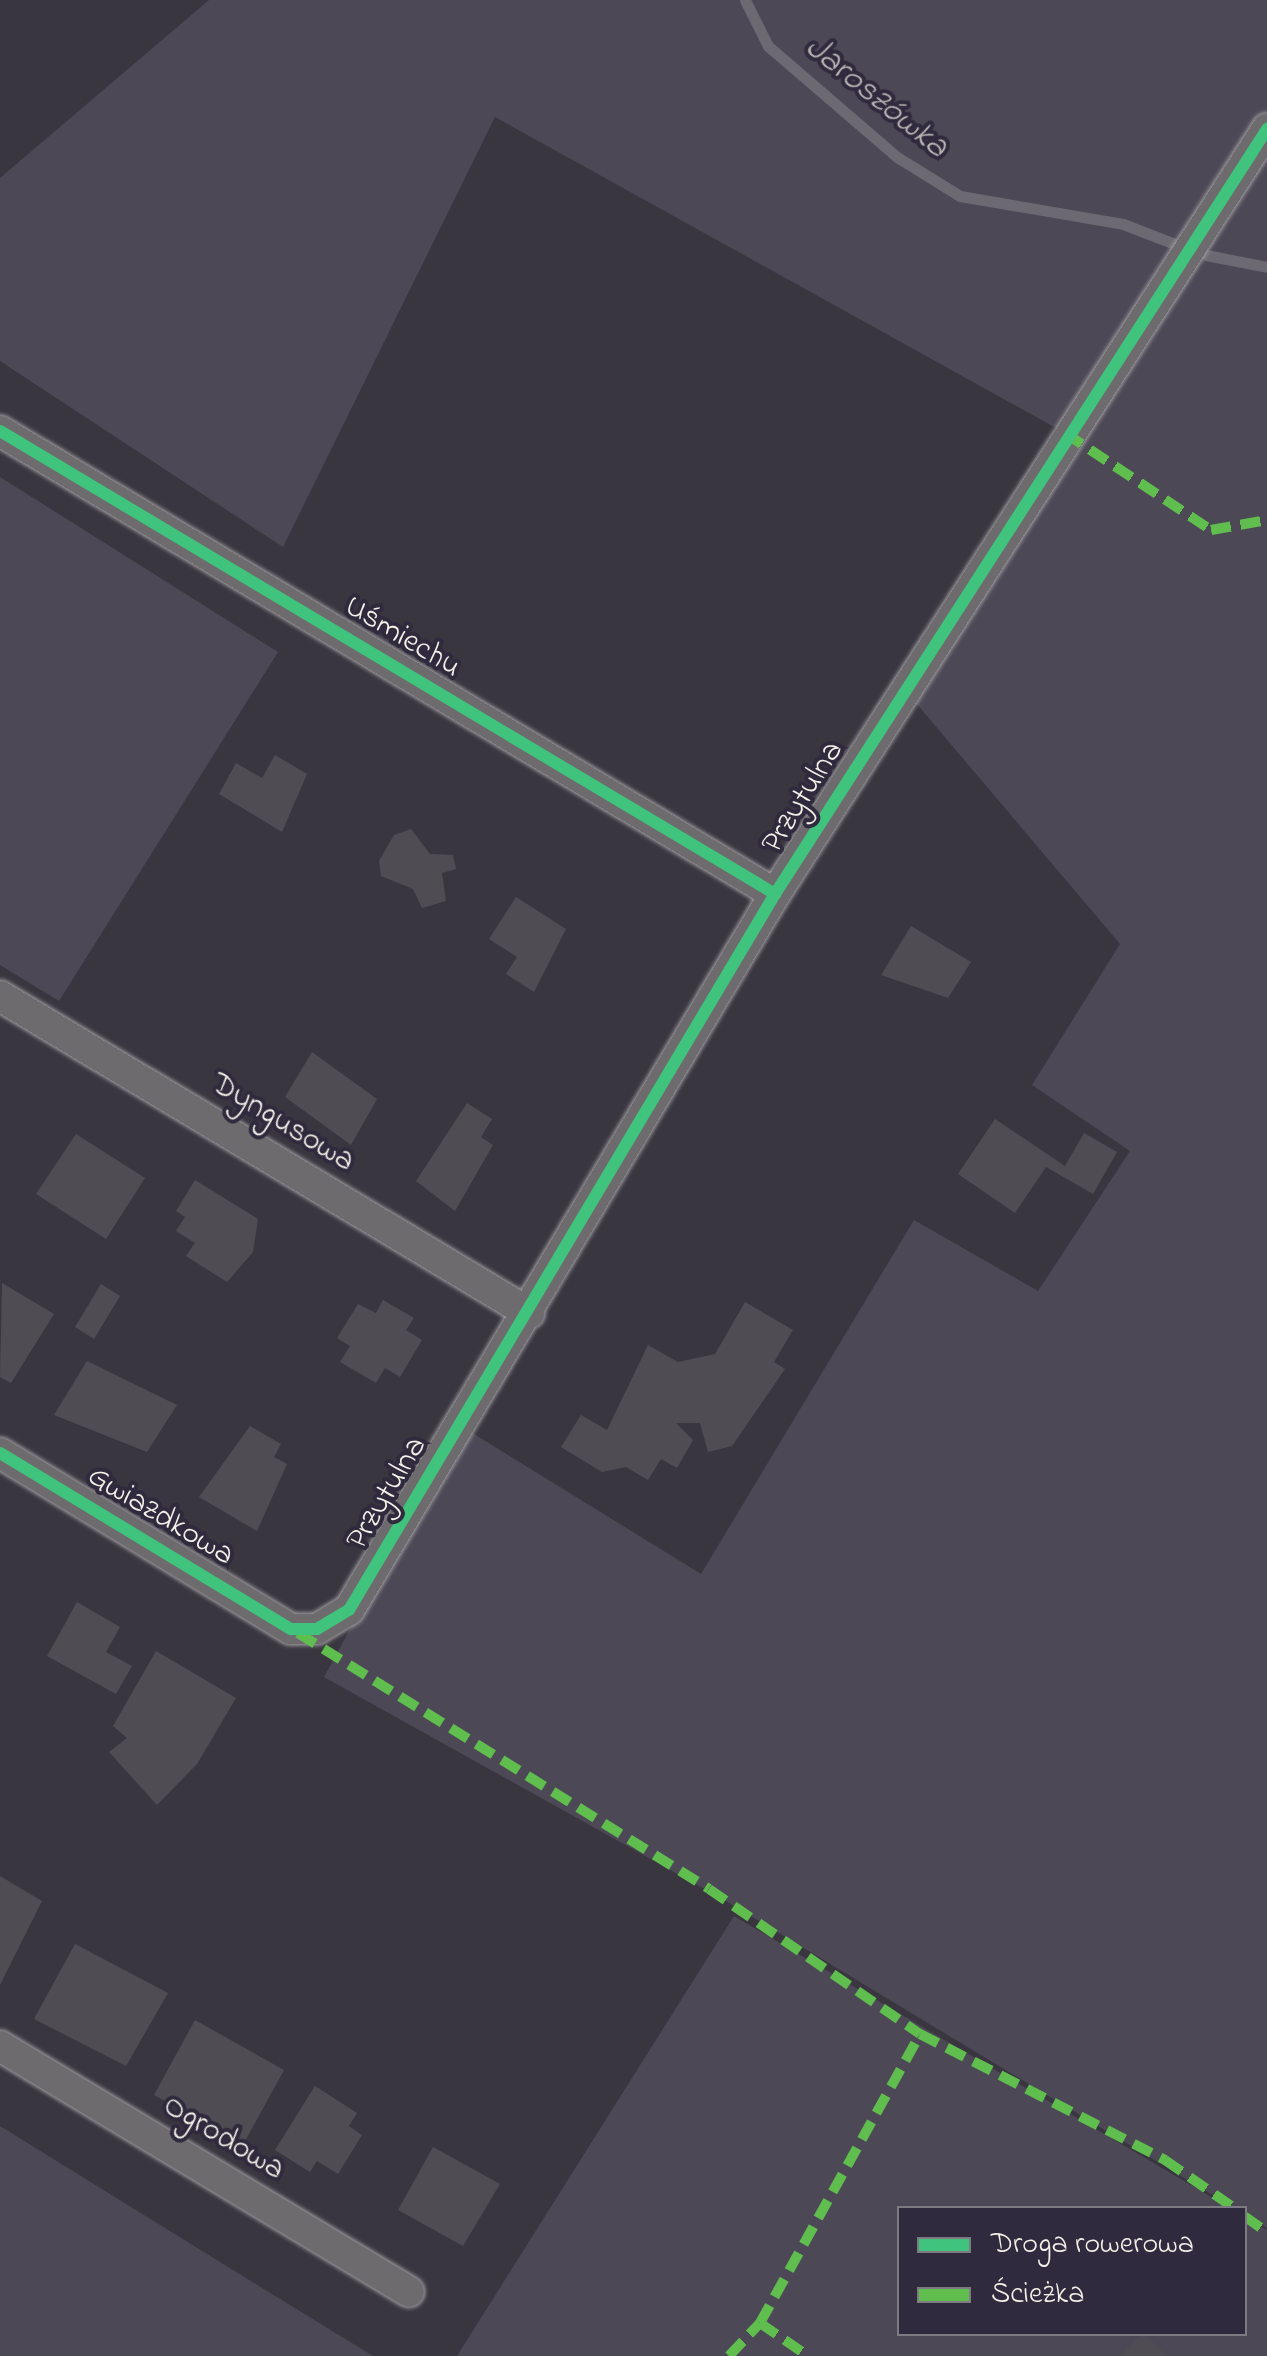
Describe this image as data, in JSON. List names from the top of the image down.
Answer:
{
  "streets": {
    "street": [
      "Uśmiechu",
      "Przytulna",
      "Dyngusowa",
      "Gwiazdkowa",
      "Ogrodowa"
    ]
  },
  "crossings": [
    ["Uśmiechu", "Przytulna"],
    ["Przytulna", "Dyngusowa"],
    ["Przytulna", "Gwiazdkowa"]
  ],
  "water": ["Jaroszówka"],
  "legend": ["Droga rowerowa", "Ścieżka"]
}
